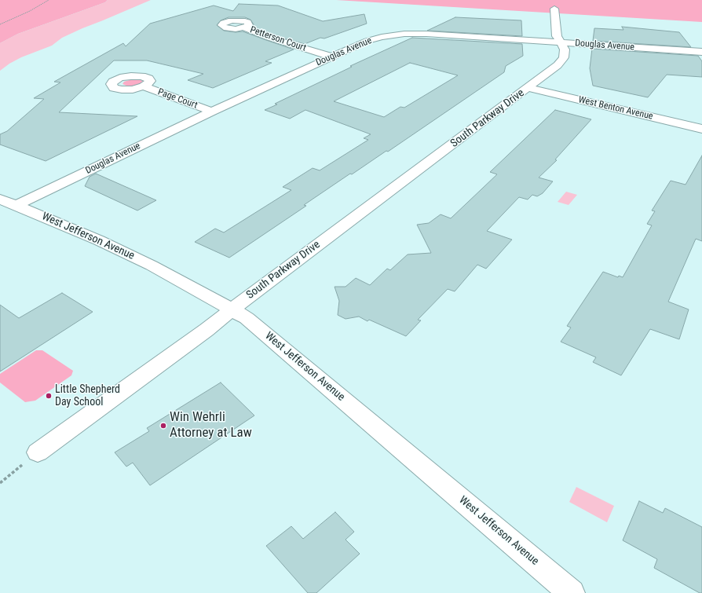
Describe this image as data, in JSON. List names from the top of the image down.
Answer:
{
  "streets": {
    "street": [
      "Petterson Court",
      "Douglas Avenue",
      "Page Court",
      "West Benton Avenue",
      "South Parkway Drive",
      "West Jefferson Avenue"
    ]
  },
  "crossings": [
    ["Petterson Court", "Douglas Avenue"],
    ["Douglas Avenue", "Page Court"],
    ["Douglas Avenue", "South Parkway Drive"],
    ["Douglas Avenue", "West Jefferson Avenue"],
    ["West Benton Avenue", "South Parkway Drive"],
    ["South Parkway Drive", "West Jefferson Avenue"]
  ],
  "places": ["Little Shepherd Day School", "Win Wehrli Attorney at Law"]
}
